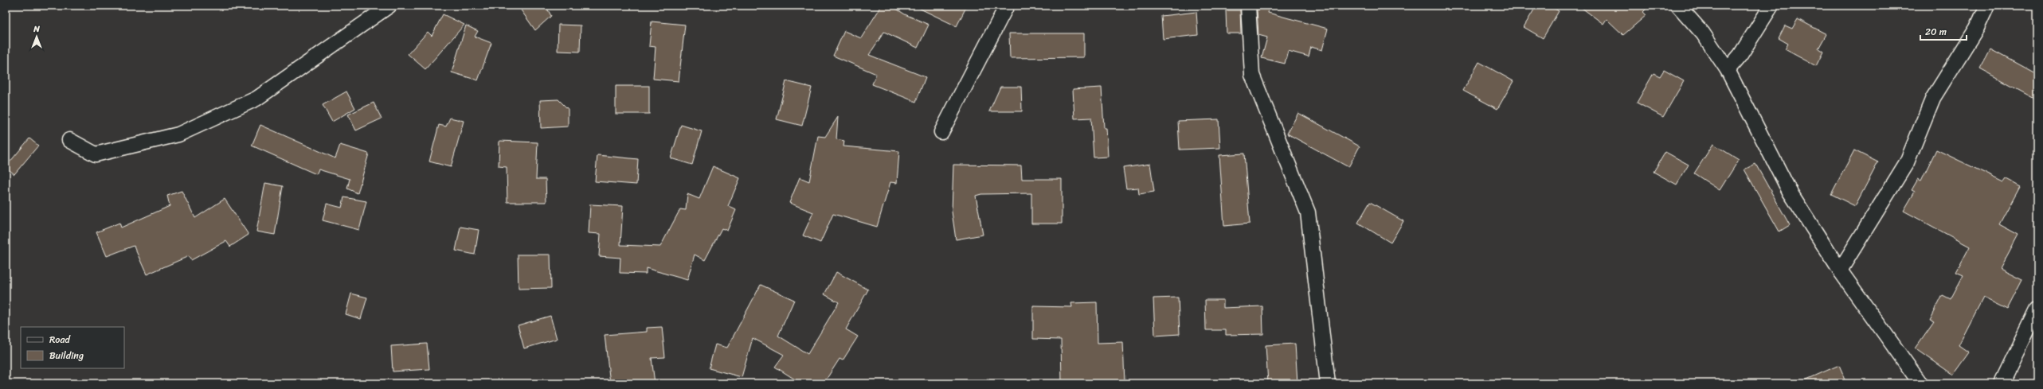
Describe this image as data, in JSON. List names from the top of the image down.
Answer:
{
  "legend": ["Road", "Building"],
  "scale_bar": "20 m",
  "north": "top"
}
